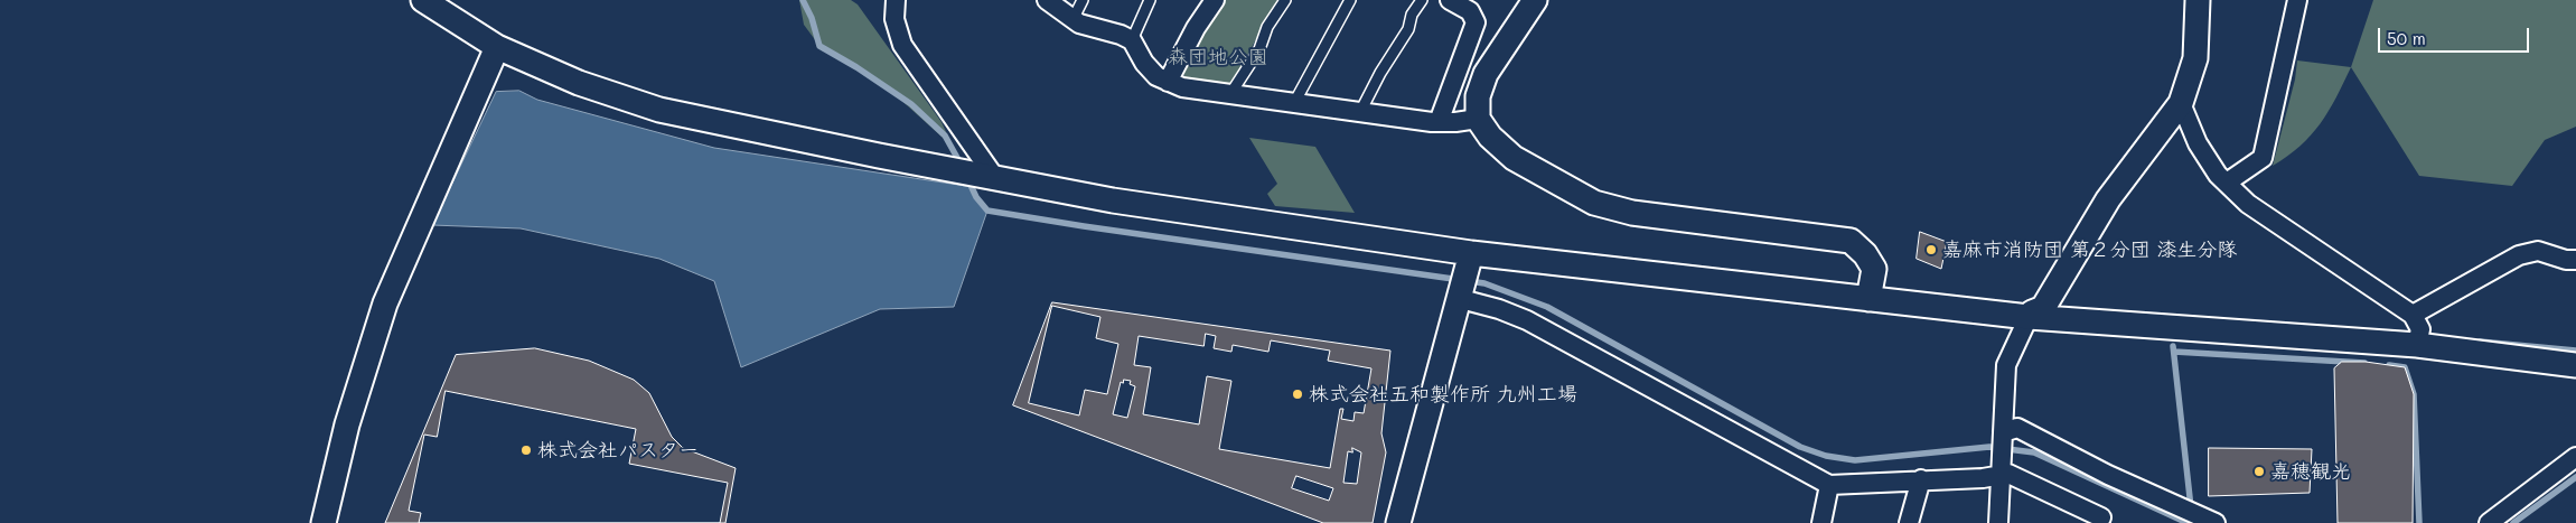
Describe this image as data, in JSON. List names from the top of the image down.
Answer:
{
  "parks": ["森団地公園"],
  "places": [
    "嘉麻市消防団 第２分団 漆生分隊",
    "株式会社五和製作所 九州工場",
    "株式会社パスター",
    "嘉穂観光"
  ],
  "scale_bar": "50 m"
}
